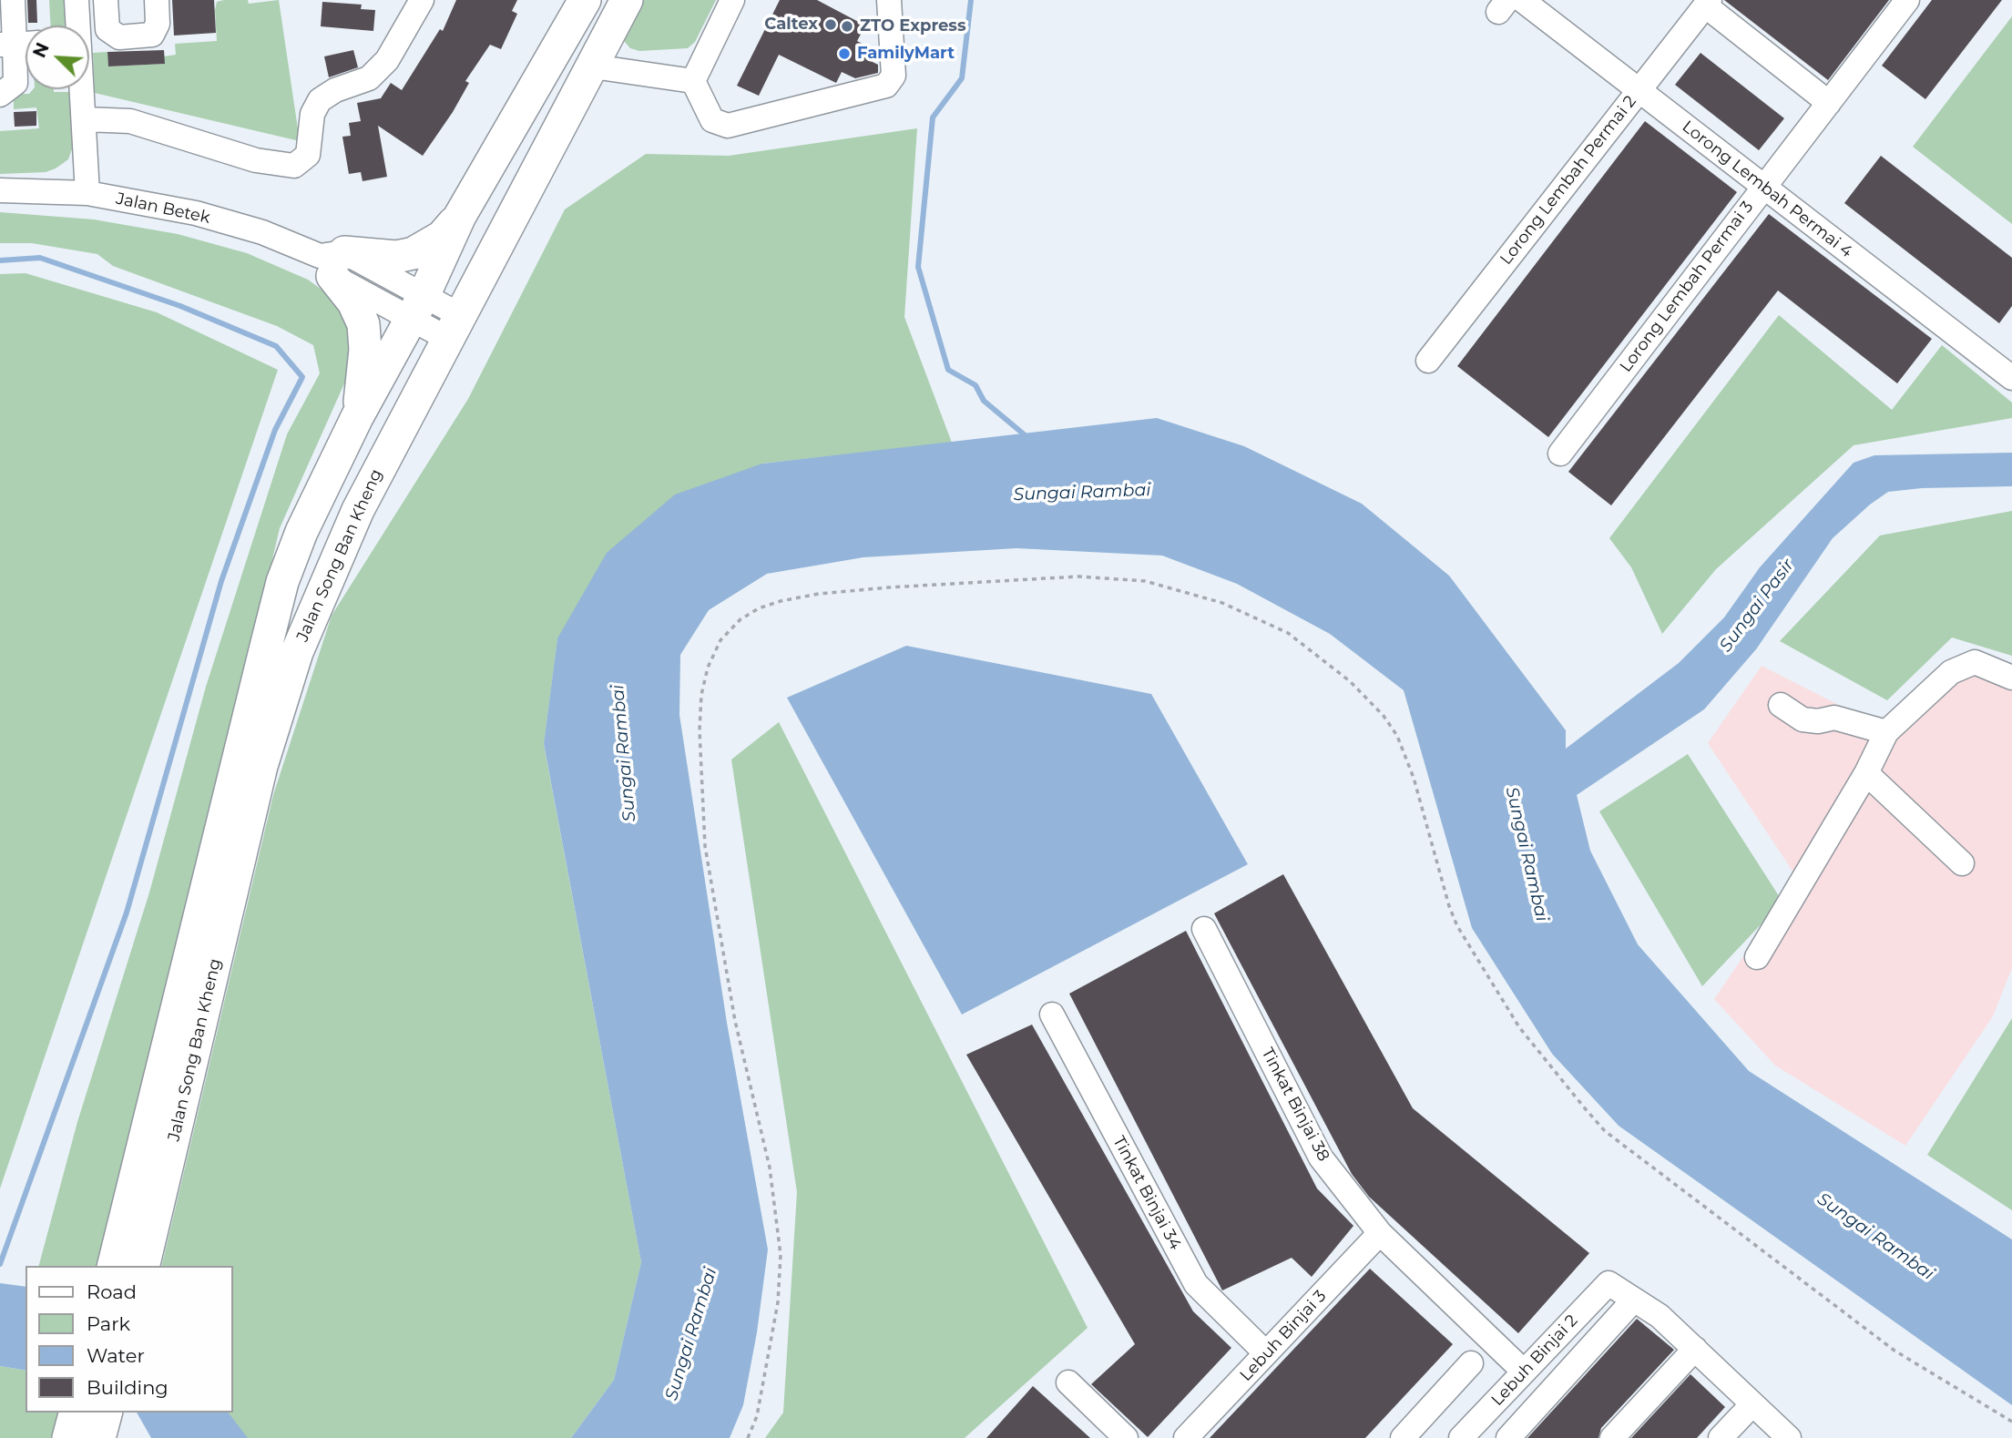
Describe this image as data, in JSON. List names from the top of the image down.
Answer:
{
  "streets": {
    "main road": ["Jalan Song Ban Kheng"],
    "street": [
      "Lorong Lembah Permai 2",
      "Lorong Lembah Permai 4",
      "Jalan Betek",
      "Lorong Lembah Permai 3",
      "Tinkat Binjai 38",
      "Tinkat Binjai 34",
      "Lebuh Binjai 3",
      "Lebuh Binjai 2"
    ]
  },
  "crossings": [
    ["Lorong Lembah Permai 2", "Lorong Lembah Permai 4"],
    ["Lorong Lembah Permai 4", "Lorong Lembah Permai 3"],
    ["Jalan Betek", "Jalan Song Ban Kheng"],
    ["Tinkat Binjai 38", "Lebuh Binjai 3"],
    ["Tinkat Binjai 38", "Lebuh Binjai 2"],
    ["Tinkat Binjai 34", "Lebuh Binjai 3"]
  ],
  "water": ["Sungai Rambai", "Sungai Pasir"],
  "places": ["Caltex", "ZTO Express", "FamilyMart"],
  "legend": [
    "Road",
    "Park",
    "Water",
    "Building"
  ],
  "north": "top left"
}
